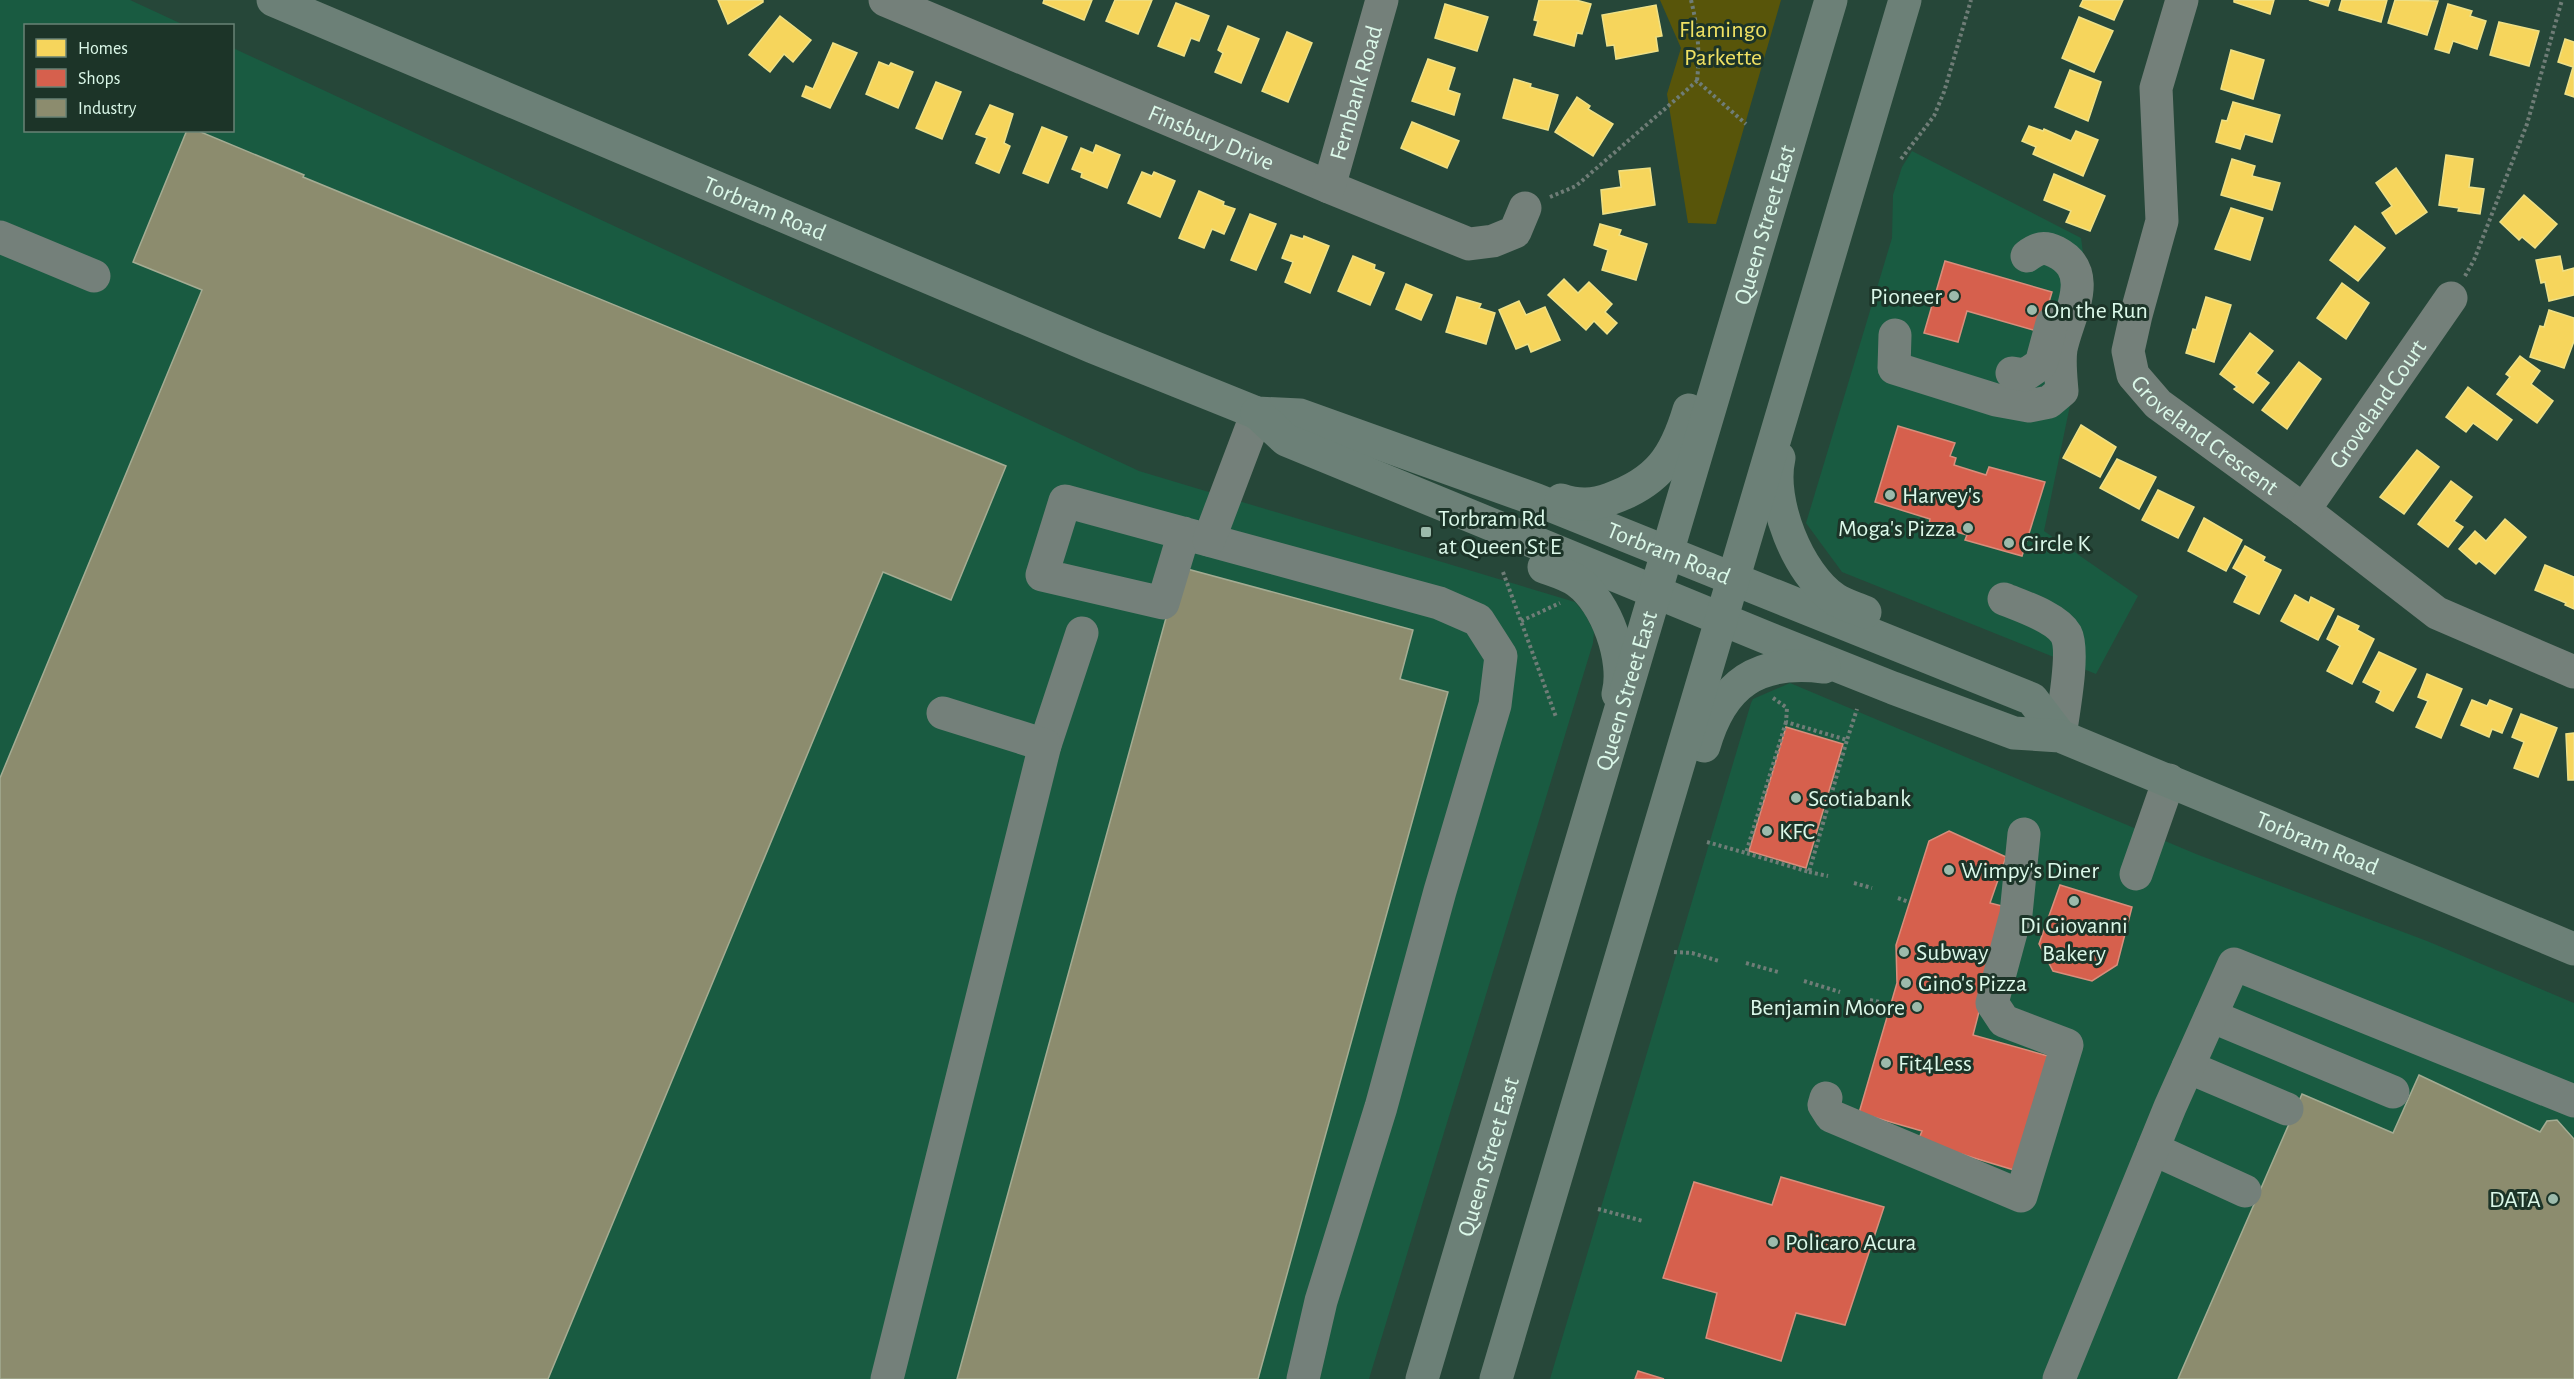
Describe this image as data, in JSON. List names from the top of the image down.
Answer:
{
  "streets": {
    "main road": ["Torbram Road", "Queen Street East"],
    "street": [
      "Fernbank Road",
      "Finsbury Drive",
      "Groveland Court",
      "Groveland Crescent"
    ]
  },
  "crossings": [
    ["Fernbank Road", "Finsbury Drive"],
    ["Torbram Road", "Queen Street East"],
    ["Groveland Court", "Groveland Crescent"]
  ],
  "parks": ["Flamingo Parkette"],
  "places": {
    "other": [
      "Pioneer",
      "On the Run",
      "Harvey's",
      "Moga's Pizza",
      "Circle K",
      "Scotiabank",
      "KFC",
      "Wimpy's Diner",
      "Di Giovanni Bakery",
      "Subway",
      "Gino's Pizza",
      "Benjamin Moore",
      "Fit4Less",
      "DATA",
      "Policaro Acura"
    ],
    "transit": ["Torbram Rd at Queen St E"]
  },
  "legend": ["Homes", "Shops", "Industry"]
}
